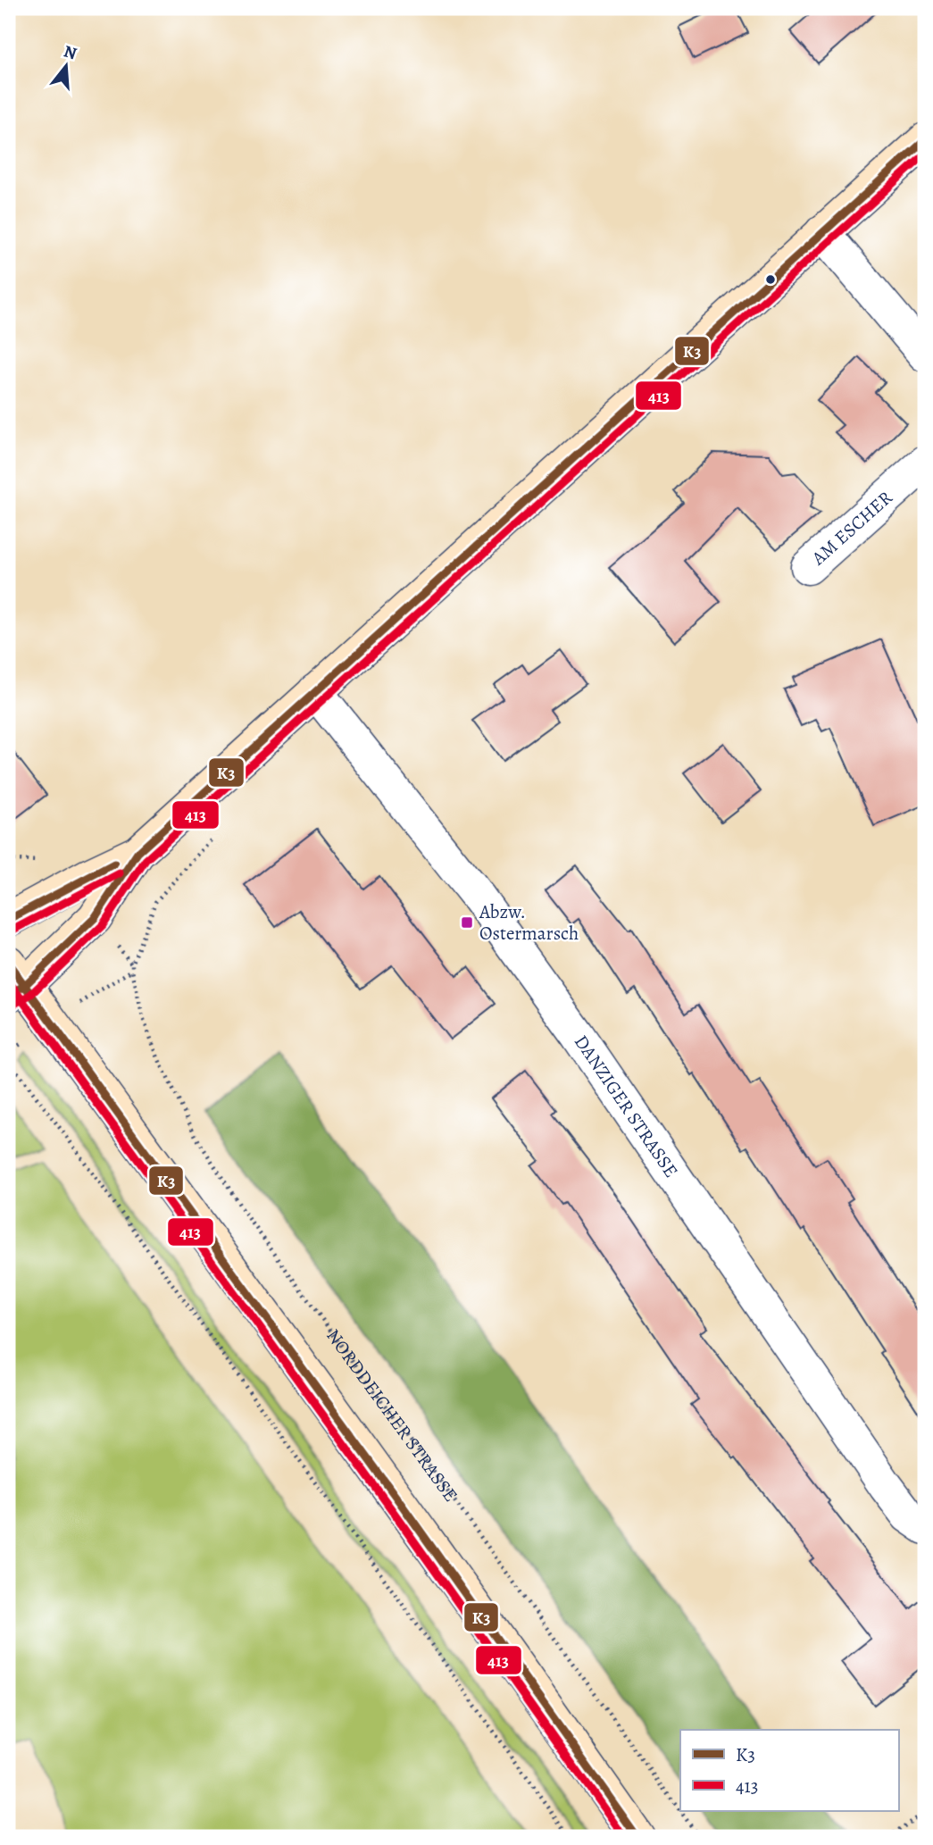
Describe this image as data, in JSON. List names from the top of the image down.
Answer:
{
  "streets": {
    "street": ["AM ESCHER", "DANZIGER STRASSE"],
    "path": ["NORDDEICHER STRASSE"]
  },
  "places": {
    "transit": ["Abzw. Ostermarsch"]
  },
  "lines": ["transit line K3", "transit line 413"],
  "legend": ["K3", "413"],
  "north": "top"
}
